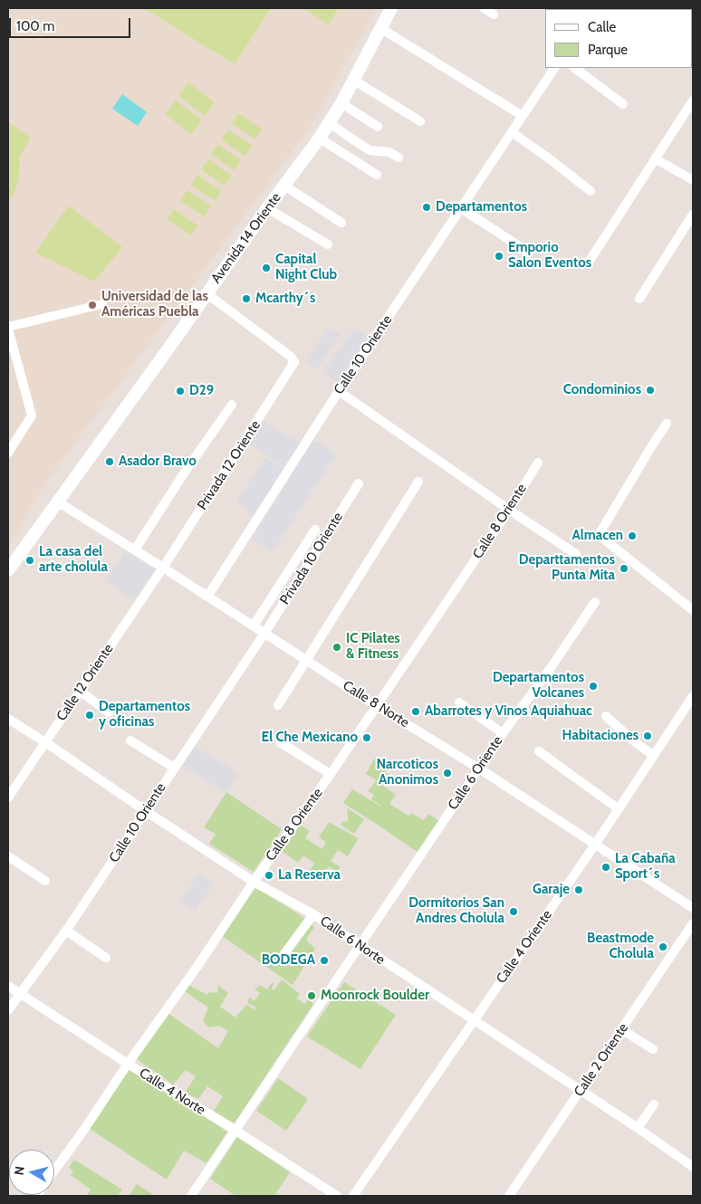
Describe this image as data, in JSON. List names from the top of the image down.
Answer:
{
  "streets": {
    "main road": ["Avenida 14 Oriente"],
    "street": [
      "Calle 10 Oriente",
      "Privada 12 Oriente",
      "Calle 8 Oriente",
      "Privada 10 Oriente",
      "Calle 12 Oriente",
      "Calle 8 Norte",
      "Calle 6 Oriente",
      "Calle 6 Norte",
      "Calle 4 Oriente",
      "Calle 2 Oriente",
      "Calle 4 Norte"
    ]
  },
  "crossings": [
    ["Avenida 14 Oriente", "Privada 12 Oriente"],
    ["Avenida 14 Oriente", "Calle 8 Norte"],
    ["Calle 10 Oriente", "Privada 10 Oriente"],
    ["Calle 10 Oriente", "Calle 8 Norte"],
    ["Calle 10 Oriente", "Calle 6 Norte"],
    ["Calle 10 Oriente", "Calle 4 Norte"],
    ["Privada 12 Oriente", "Calle 12 Oriente"],
    ["Privada 12 Oriente", "Calle 8 Norte"],
    ["Calle 8 Oriente", "Calle 8 Norte"],
    ["Calle 8 Oriente", "Calle 6 Norte"],
    ["Calle 8 Oriente", "Calle 4 Norte"],
    ["Privada 10 Oriente", "Calle 8 Norte"],
    ["Calle 12 Oriente", "Calle 8 Norte"],
    ["Calle 12 Oriente", "Calle 6 Norte"],
    ["Calle 8 Norte", "Calle 6 Oriente"],
    ["Calle 8 Norte", "Calle 4 Oriente"],
    ["Calle 6 Oriente", "Calle 6 Norte"],
    ["Calle 6 Oriente", "Calle 4 Norte"],
    ["Calle 6 Norte", "Calle 4 Oriente"],
    ["Calle 6 Norte", "Calle 2 Oriente"]
  ],
  "places": [
    "Departamentos",
    "Emporio Salon Eventos",
    "Capital Night Club",
    "Mcarthy´s",
    "Universidad de las Américas Puebla",
    "Condominios",
    "D29",
    "Asador Bravo",
    "Almacen",
    "La casa del arte cholula",
    "Departtamentos Punta Mita",
    "IC Pilates & Fitness",
    "Departamentos Volcanes",
    "Abarrotes y Vinos Aquiahuac",
    "Departamentos y oficinas",
    "Habitaciones",
    "El Che Mexicano",
    "Narcoticos Anonimos",
    "La Cabaña Sport´s",
    "La Reserva",
    "Garaje",
    "Dormitorios San Andres Cholula",
    "Beastmode Cholula",
    "BODEGA",
    "Moonrock Boulder"
  ],
  "legend": ["Calle", "Parque"],
  "scale_bar": "100 m",
  "north": "left"
}
